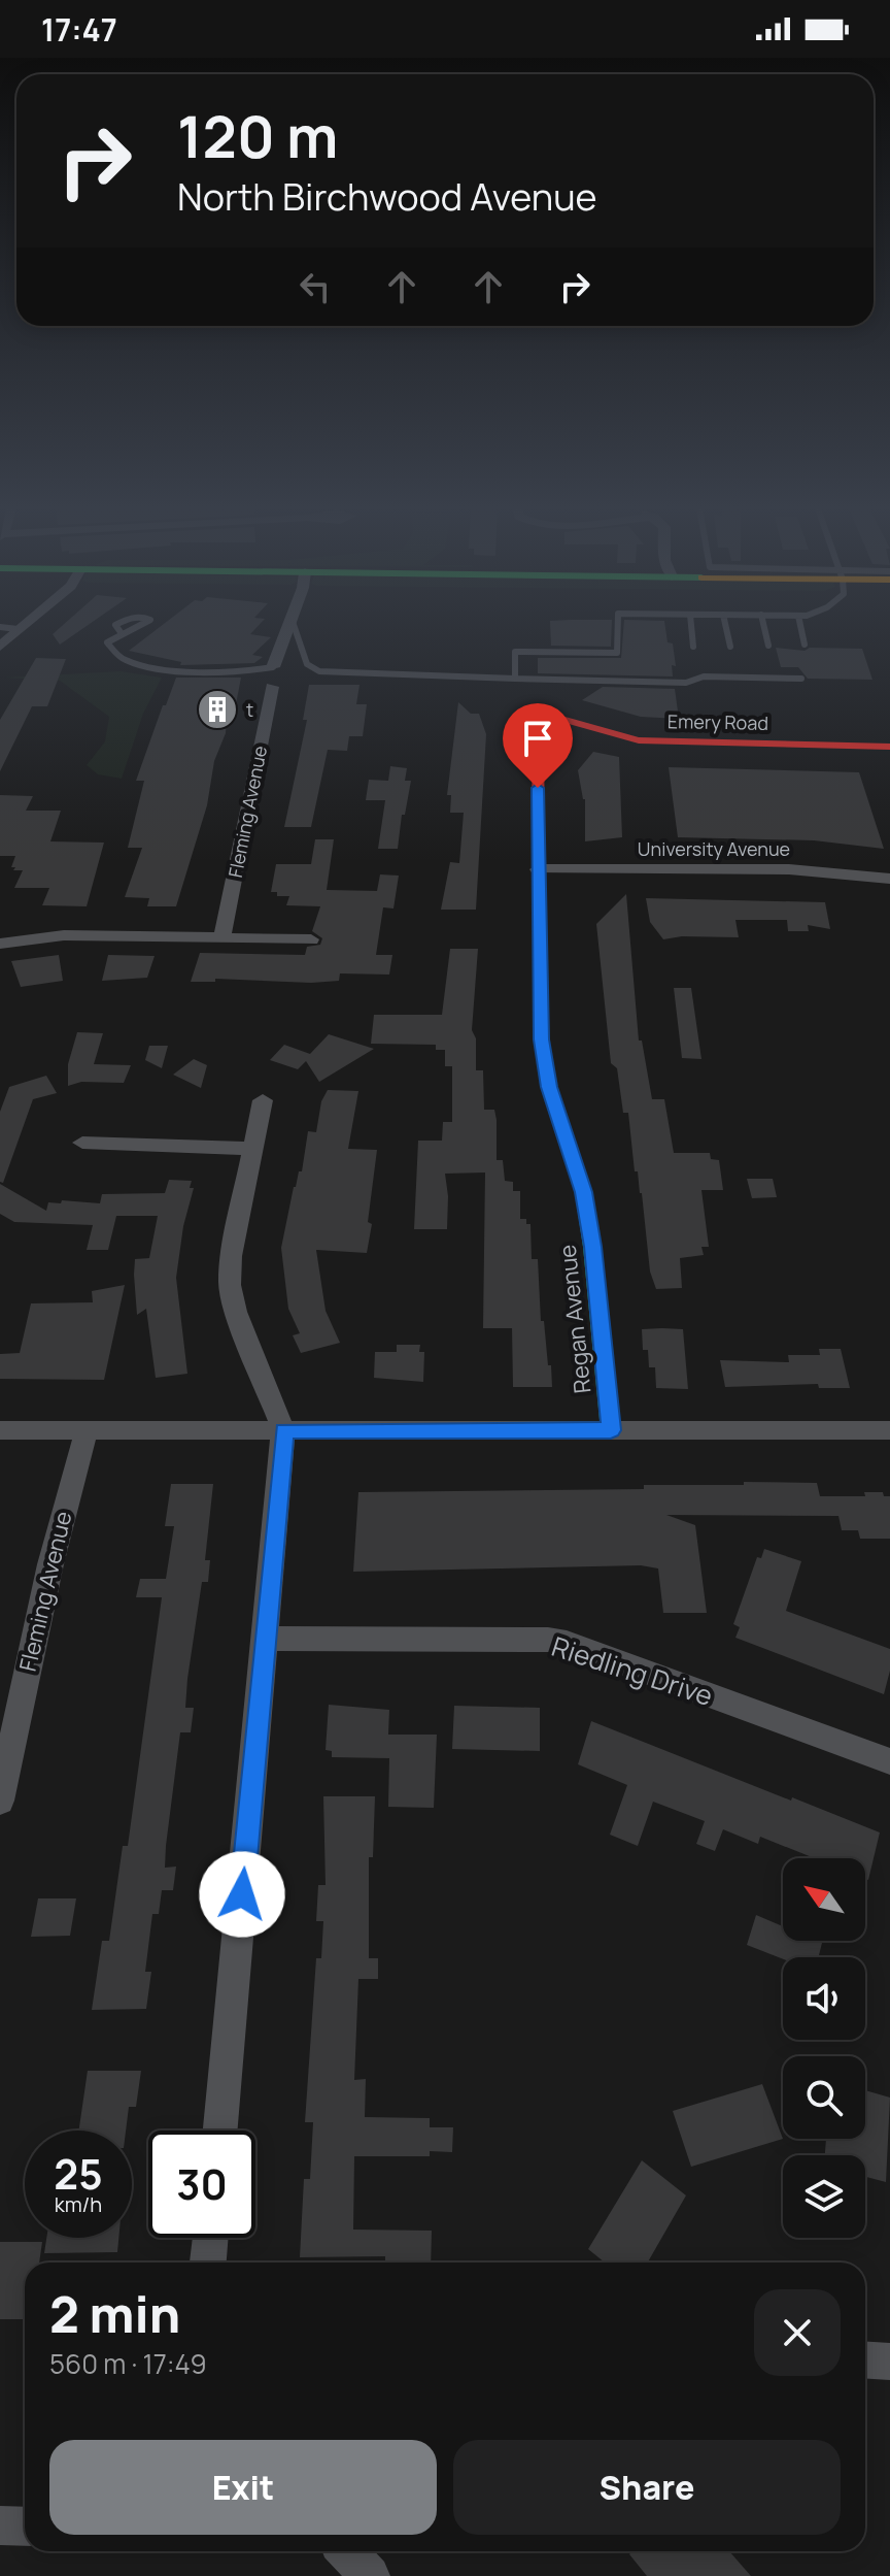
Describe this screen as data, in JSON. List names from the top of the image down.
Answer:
{
  "streets": {
    "main road": ["Emery Road", "Regan Avenue"],
    "street": ["Fleming Avenue", "University Avenue", "Riedling Drive"]
  },
  "crossings": [
    ["Emery Road", "Regan Avenue"],
    ["University Avenue", "Regan Avenue"]
  ],
  "places": {
    "building": ["t"]
  },
  "north": "top left",
  "page": {
    "status": "17:47",
    "turn": ["120 m", "North Birchwood Avenue"],
    "speed": "25 km/h",
    "limit": "30",
    "heading": ["2 min", "560 m · 17:49"],
    "buttons": ["Exit", "Share"]
  }
}
